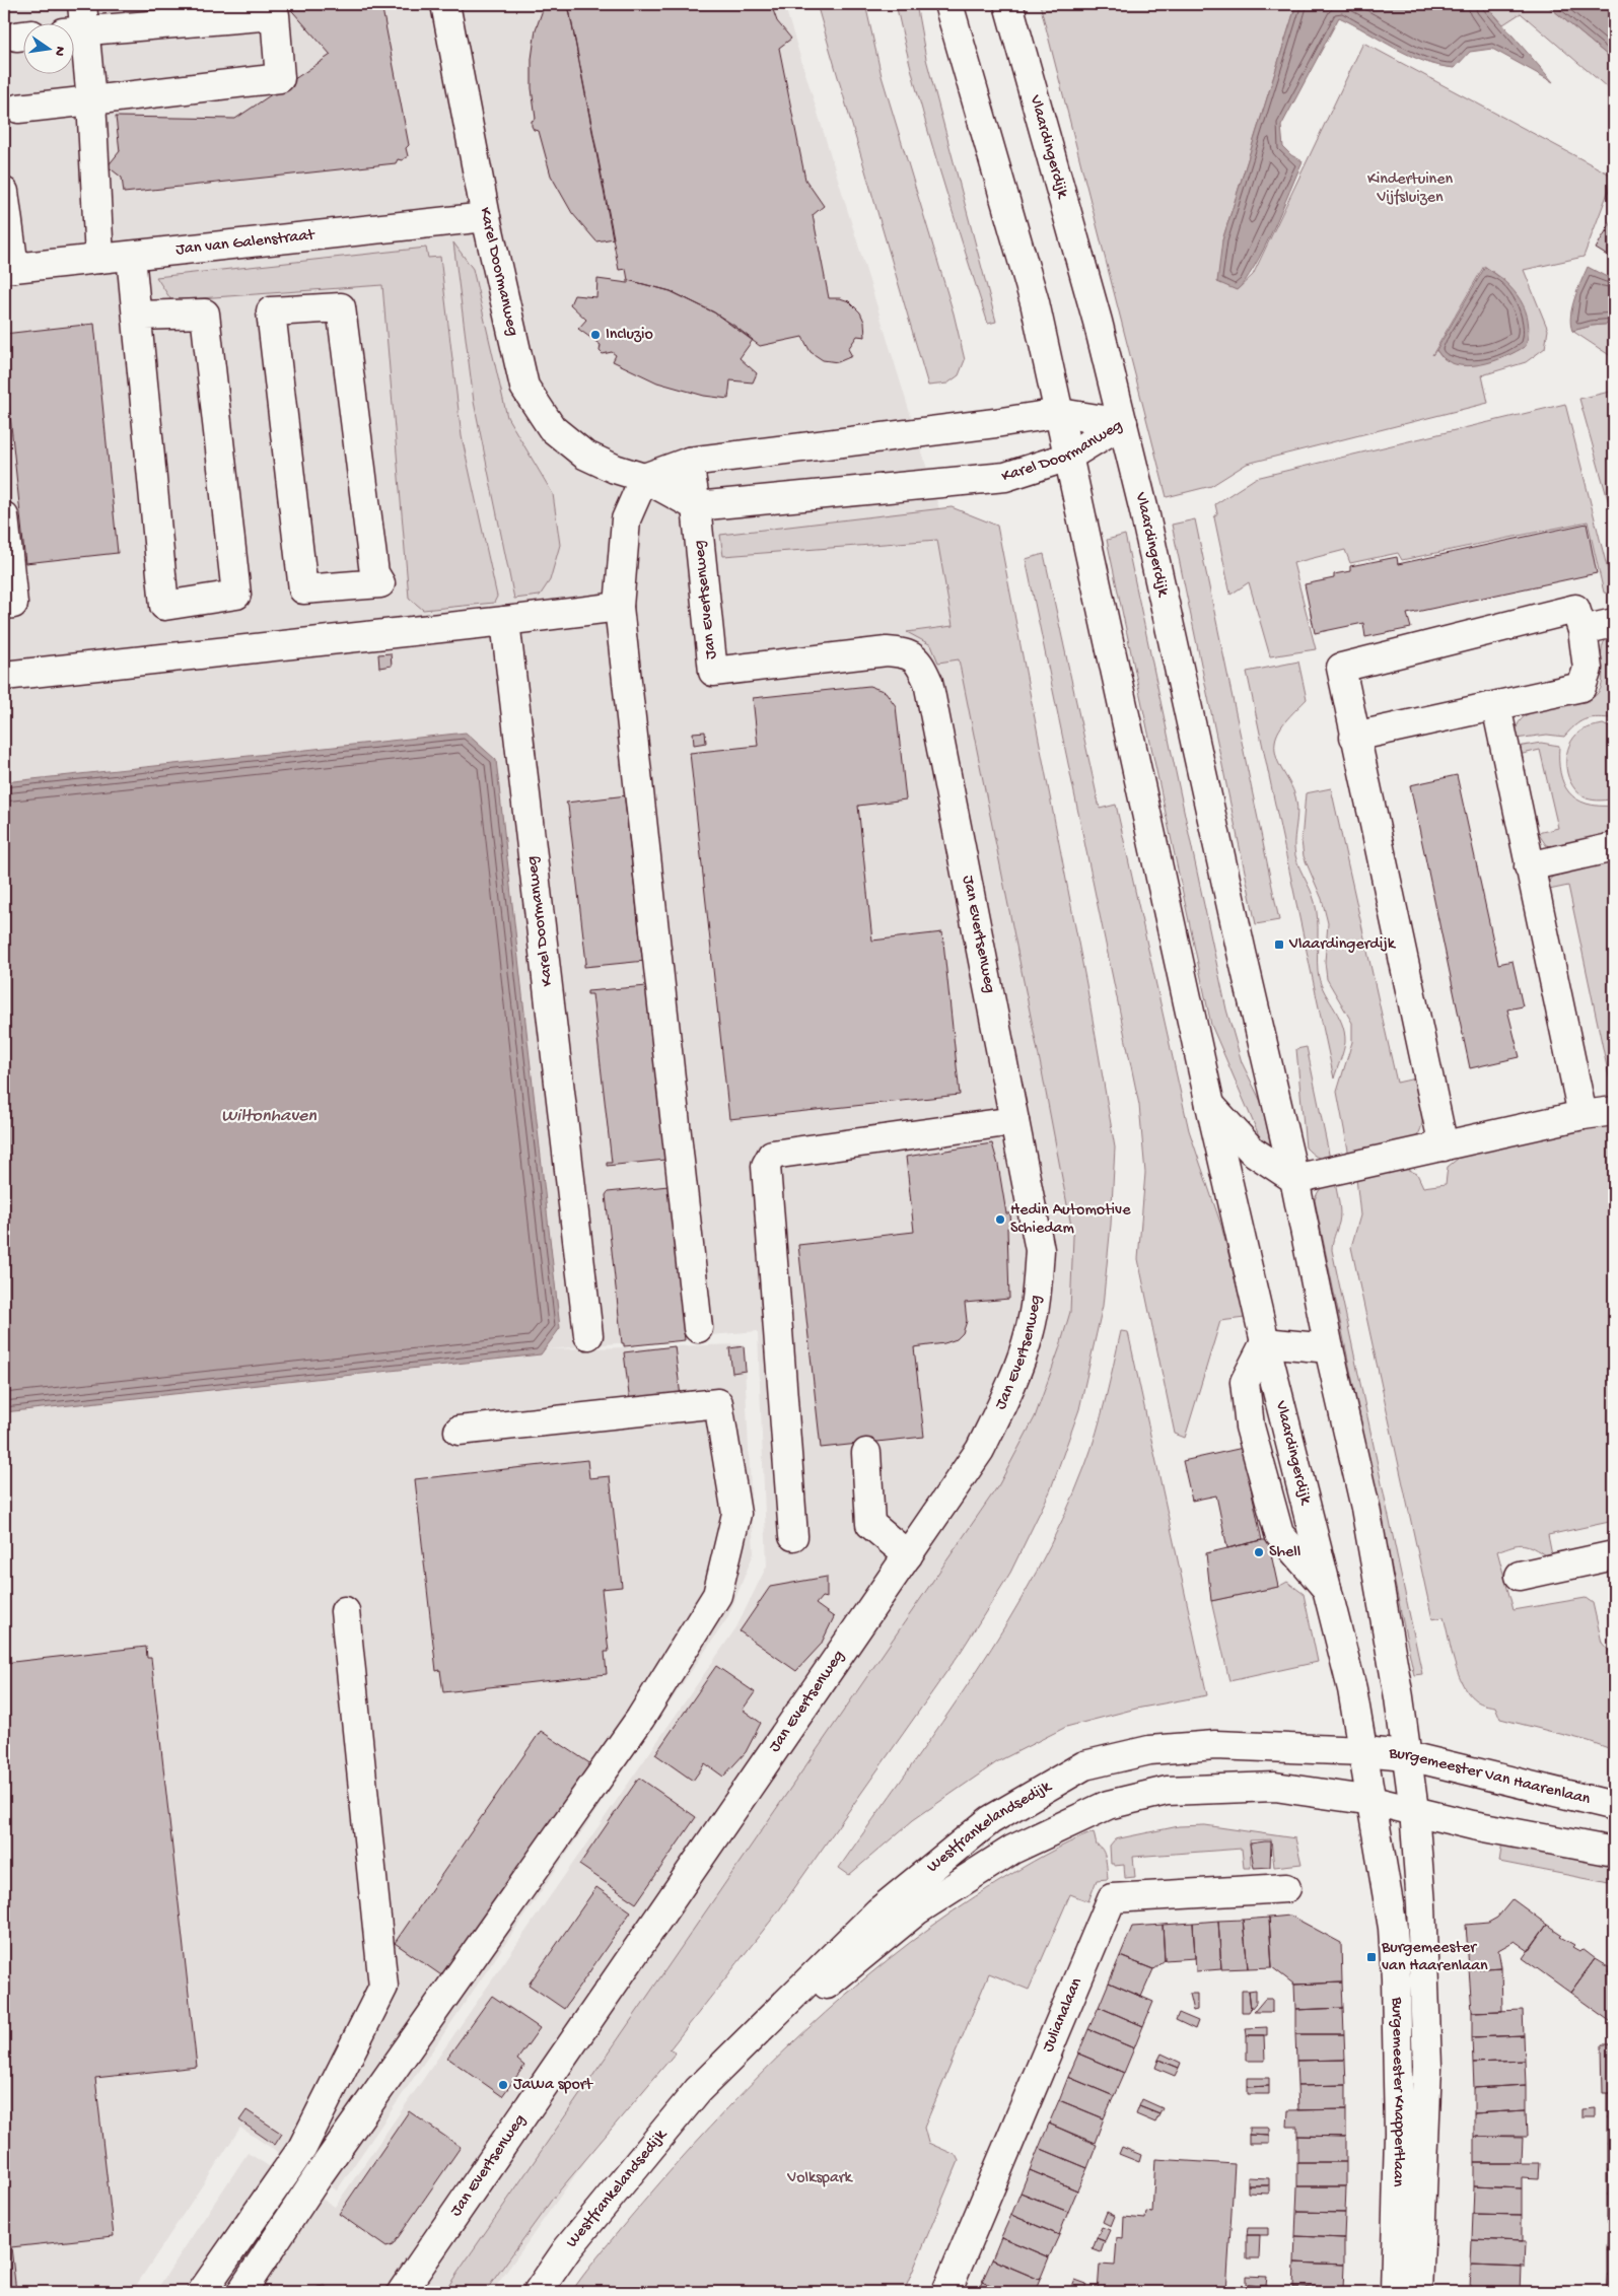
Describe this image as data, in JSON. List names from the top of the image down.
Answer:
{
  "streets": {
    "street": [
      "Vlaardingerdijk",
      "Jan van Galenstraat",
      "Karel Doormanweg",
      "Jan Evertsenweg",
      "Burgemeester Van Haarenlaan",
      "Westfrankelandsedijk",
      "Julianalaan",
      "Burgemeester Knappertlaan"
    ]
  },
  "crossings": [
    ["Vlaardingerdijk", "Karel Doormanweg"],
    ["Vlaardingerdijk", "Burgemeester Van Haarenlaan"],
    ["Vlaardingerdijk", "Westfrankelandsedijk"],
    ["Vlaardingerdijk", "Burgemeester Knappertlaan"],
    ["Jan van Galenstraat", "Karel Doormanweg"],
    ["Karel Doormanweg", "Jan Evertsenweg"],
    ["Burgemeester Van Haarenlaan", "Westfrankelandsedijk"],
    ["Westfrankelandsedijk", "Burgemeester Knappertlaan"]
  ],
  "water": ["Wiltonhaven"],
  "parks": ["Kindertuinen Vijfsluizen", "Volkspark"],
  "places": {
    "other": [
      "Incluzio",
      "Hedin Automotive Schiedam",
      "Shell",
      "JaWa sport"
    ],
    "transit": ["Vlaardingerdijk", "Burgemeester van Haarenlaan"]
  },
  "north": "right"
}
